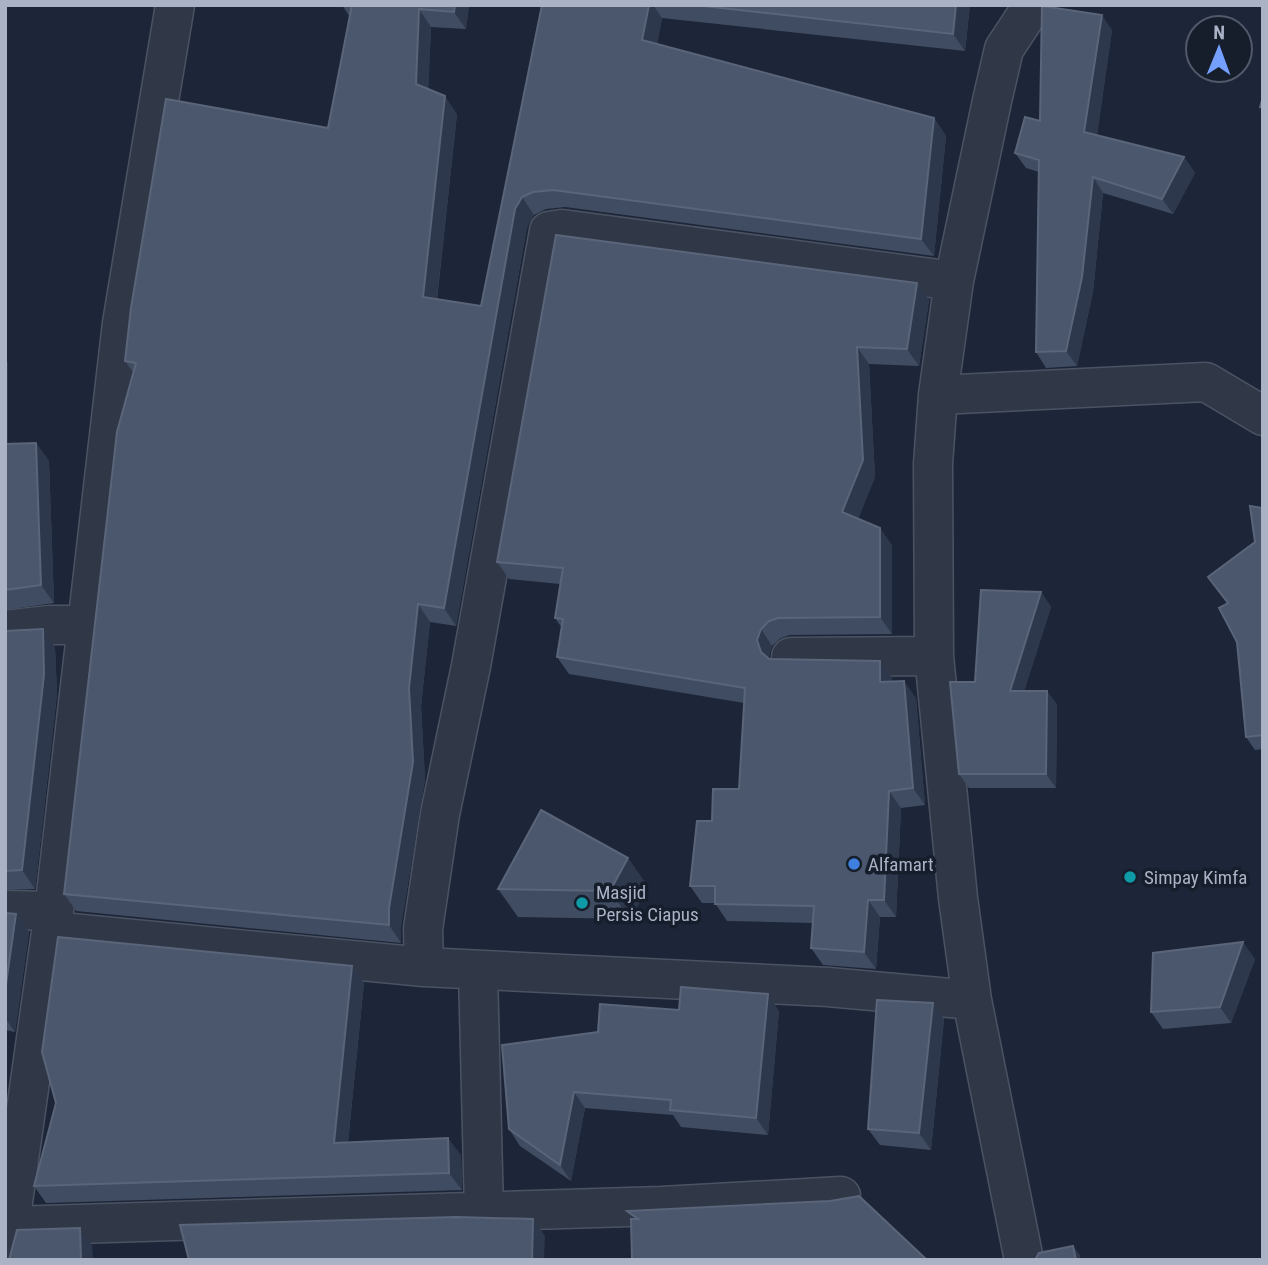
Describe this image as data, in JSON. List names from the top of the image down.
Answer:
{
  "places": ["Alfamart", "Simpay Kimfa", "Masjid Persis Ciapus"],
  "north": "top"
}
